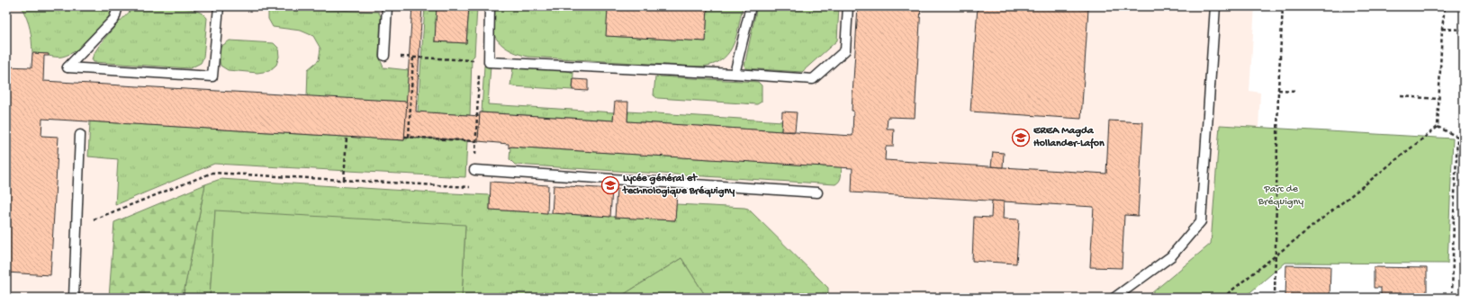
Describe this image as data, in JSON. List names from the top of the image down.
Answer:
{
  "parks": ["Parc de Bréquigny"],
  "places": {
    "school or university": ["EREA Magda Hollander-Lafon", "Lycée général et technologique Bréquigny"]
  }
}
